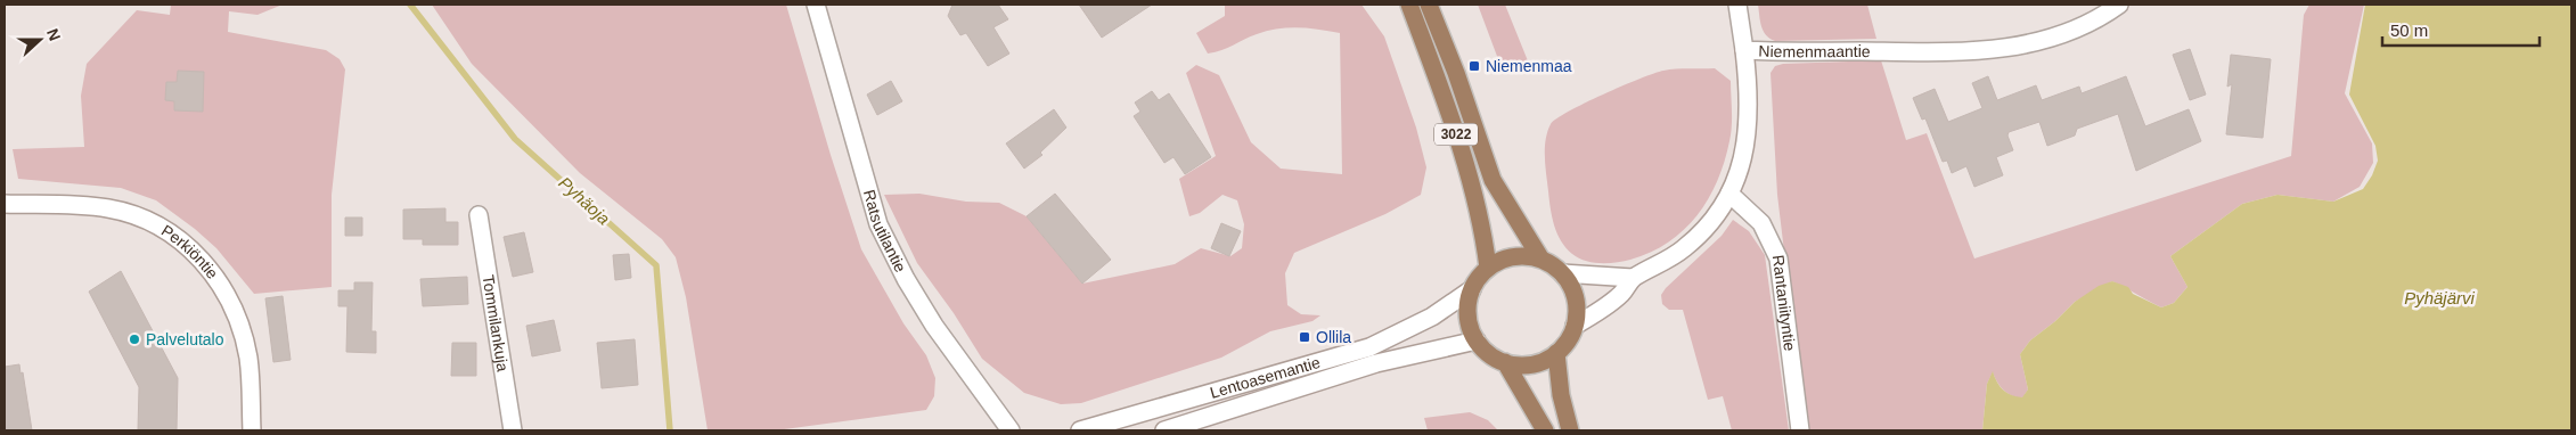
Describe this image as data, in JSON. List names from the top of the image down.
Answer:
{
  "streets": {
    "main road": ["3022"],
    "street": [
      "Niemenmaantie",
      "Ratsutilantie",
      "Perkiöntie",
      "Rantaniityntie",
      "Tommilankuja",
      "Lentoasemantie"
    ]
  },
  "crossings": [
    ["Niemenmaantie", "3022"],
    ["Niemenmaantie", "Rantaniityntie"],
    ["Niemenmaantie", "Lentoasemantie"],
    ["3022", "Lentoasemantie"]
  ],
  "water": ["Pyhäoja", "Pyhäjärvi"],
  "places": {
    "transit": ["Niemenmaa", "Ollila"],
    "other": ["Palvelutalo"]
  },
  "scale_bar": "50 m",
  "north": "right"
}
